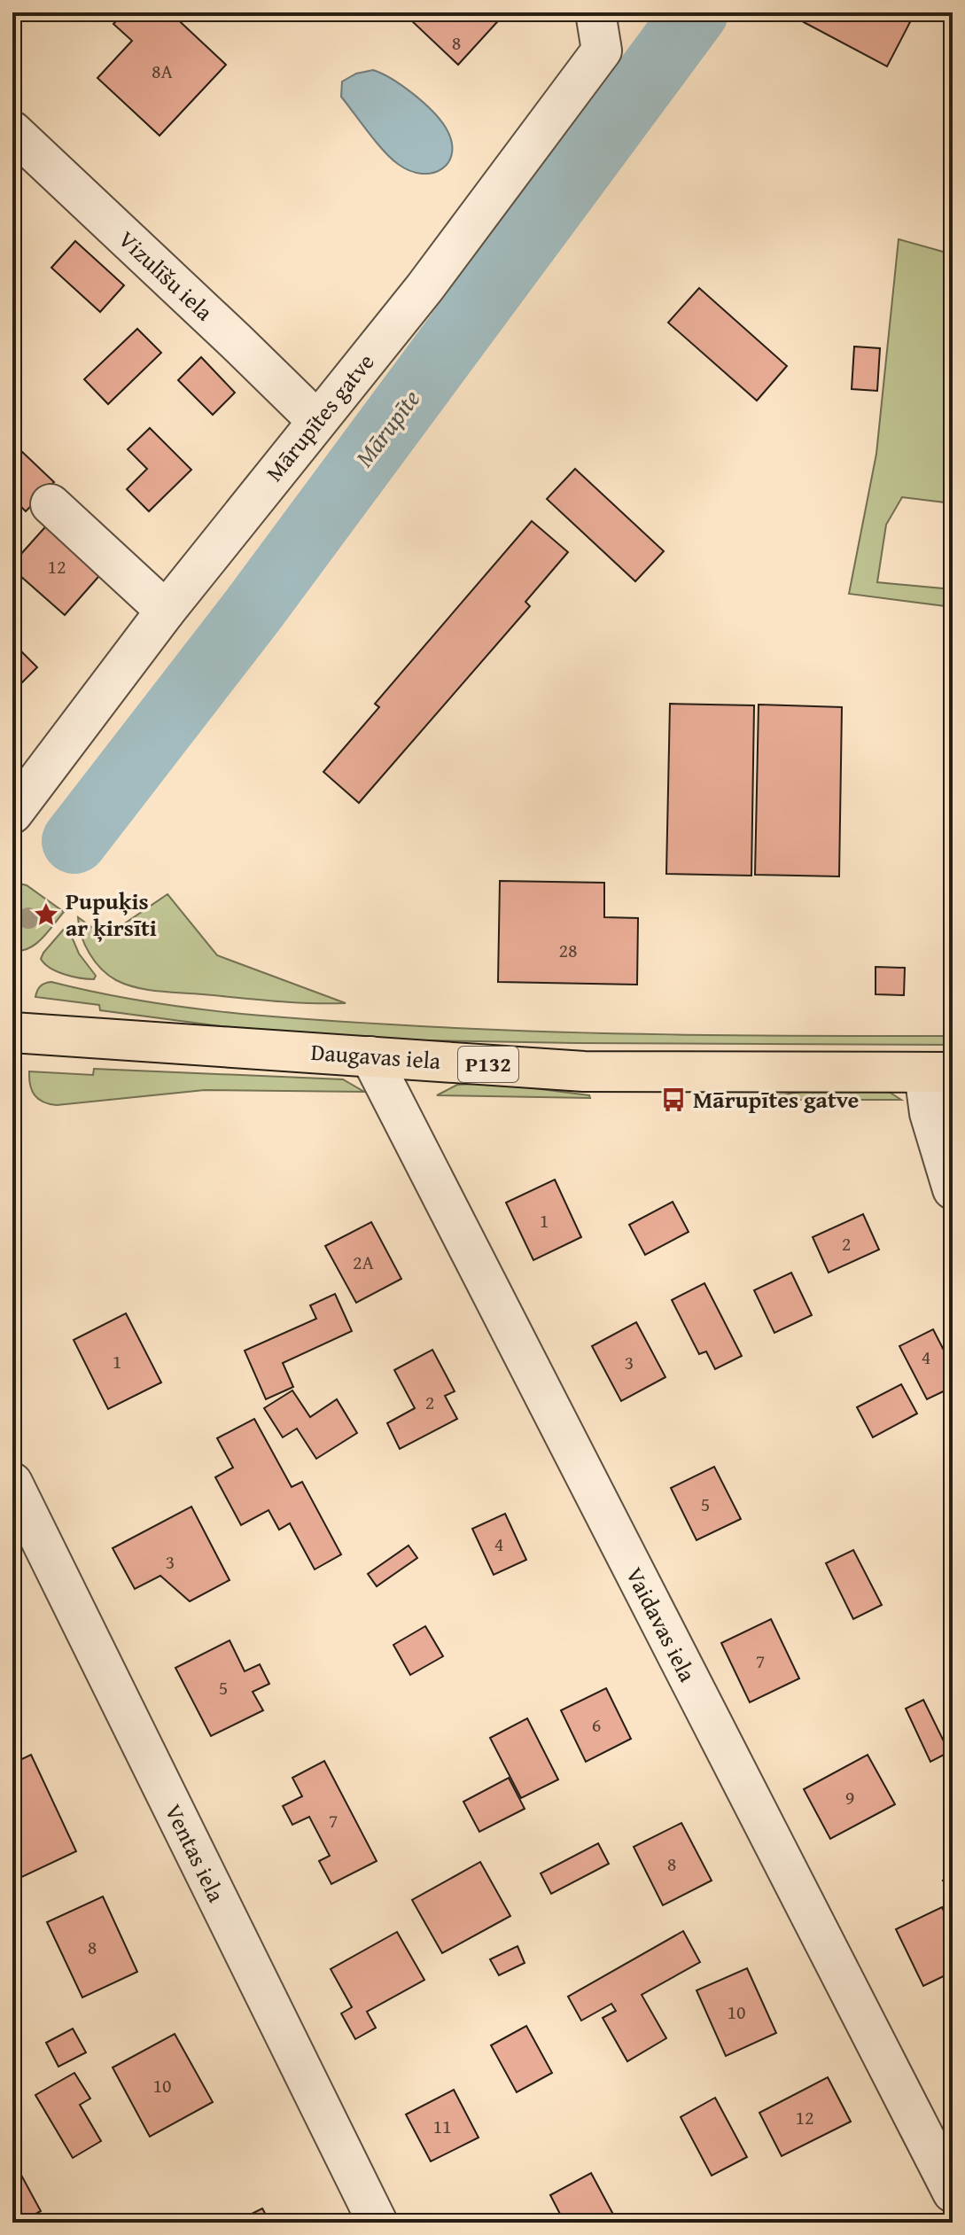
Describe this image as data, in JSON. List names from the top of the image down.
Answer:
{
  "streets": {
    "main road": ["Daugavas iela", "P132"],
    "street": [
      "Vizulīšu iela",
      "Mārupītes gatve",
      "Vaidavas iela",
      "Ventas iela"
    ]
  },
  "crossings": [
    ["Vizulīšu iela", "Mārupītes gatve"],
    ["Daugavas iela", "Vaidavas iela"]
  ],
  "water": ["Mārupīte"],
  "places": {
    "place": ["Pupuķis ar ķirsīti"],
    "bus stop": ["Mārupītes gatve"]
  },
  "house_numbers": [
    "8",
    "8A",
    "12",
    "28",
    "1",
    "2",
    "2A",
    "4",
    "1",
    "3",
    "2",
    "5",
    "4",
    "3",
    "7",
    "5",
    "6",
    "9",
    "7",
    "8",
    "8",
    "10",
    "10",
    "12",
    "11"
  ]
}
